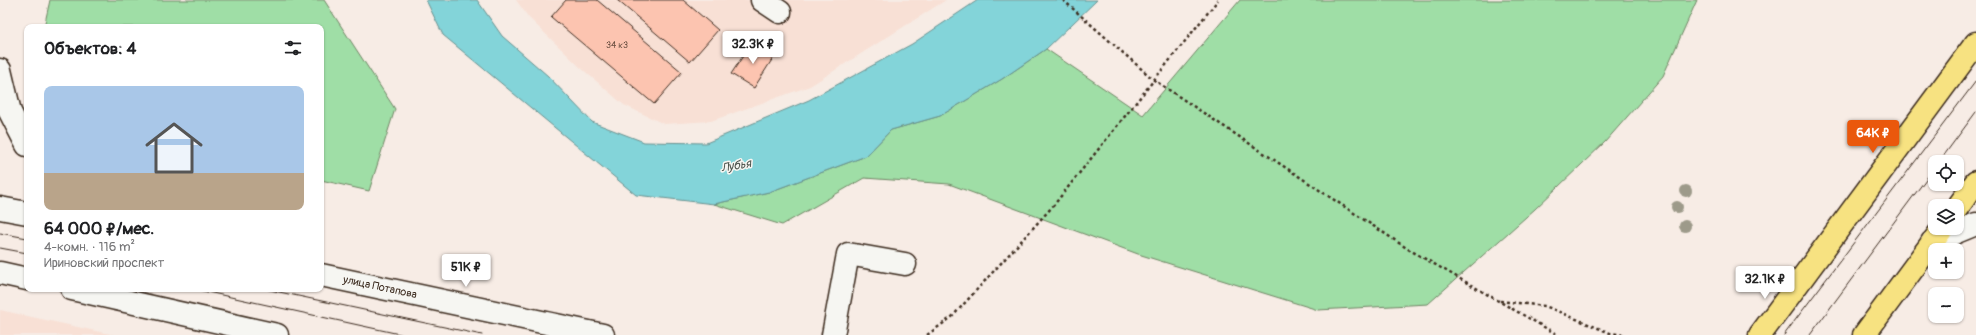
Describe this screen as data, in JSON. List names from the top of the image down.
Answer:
{
  "streets": {
    "street": ["улица Потапова"]
  },
  "water": ["Лубья"],
  "house_numbers": ["34 к3"],
  "page": {
    "heading": "Объектов: 4",
    "price": [
      "32.3K ₽",
      "64K ₽",
      "51K ₽",
      "32.1K ₽"
    ],
    "list": [
      {
        "name": "64 000 ₽/мес.",
        "note": "4-комн. · 116 m² · Ириновский проспект"
      }
    ],
    "map_buttons": ["+", "−"]
  }
}
